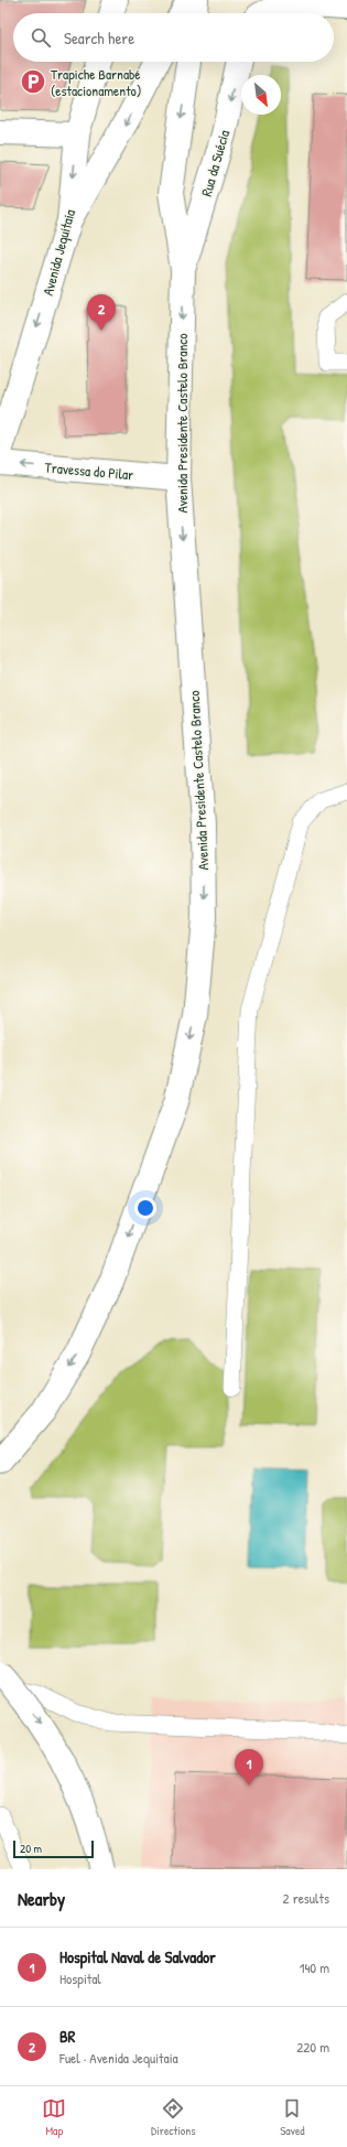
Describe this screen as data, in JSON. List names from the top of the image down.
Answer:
{
  "streets": {
    "main road": [
      "Rua da Suécia",
      "Avenida Jequitaia",
      "Avenida Presidente Castelo Branco",
      "Travessa do Pilar"
    ]
  },
  "crossings": [
    ["Rua da Suécia", "Avenida Presidente Castelo Branco"],
    ["Avenida Presidente Castelo Branco", "Travessa do Pilar"]
  ],
  "one_way": ["Avenida Jequitaia", "Avenida Presidente Castelo Branco", "Travessa do Pilar"],
  "places": {
    "parking": ["Trapiche Barnabé (estacionamento)"]
  },
  "scale_bar": "20 m",
  "north": "bottom right",
  "page": {
    "search": "Search here",
    "pins": ["2", "1"],
    "scale": "20 m",
    "heading": ["Nearby", "2 results"],
    "list": [
      {
        "mark": "1",
        "name": "Hospital Naval de Salvador",
        "note": "Hospital",
        "value": "140 m"
      },
      {
        "mark": "2",
        "name": "BR",
        "note": "Fuel · Avenida Jequitaia",
        "value": "220 m"
      }
    ],
    "nav": ["Map", "Directions", "Saved"]
  }
}
